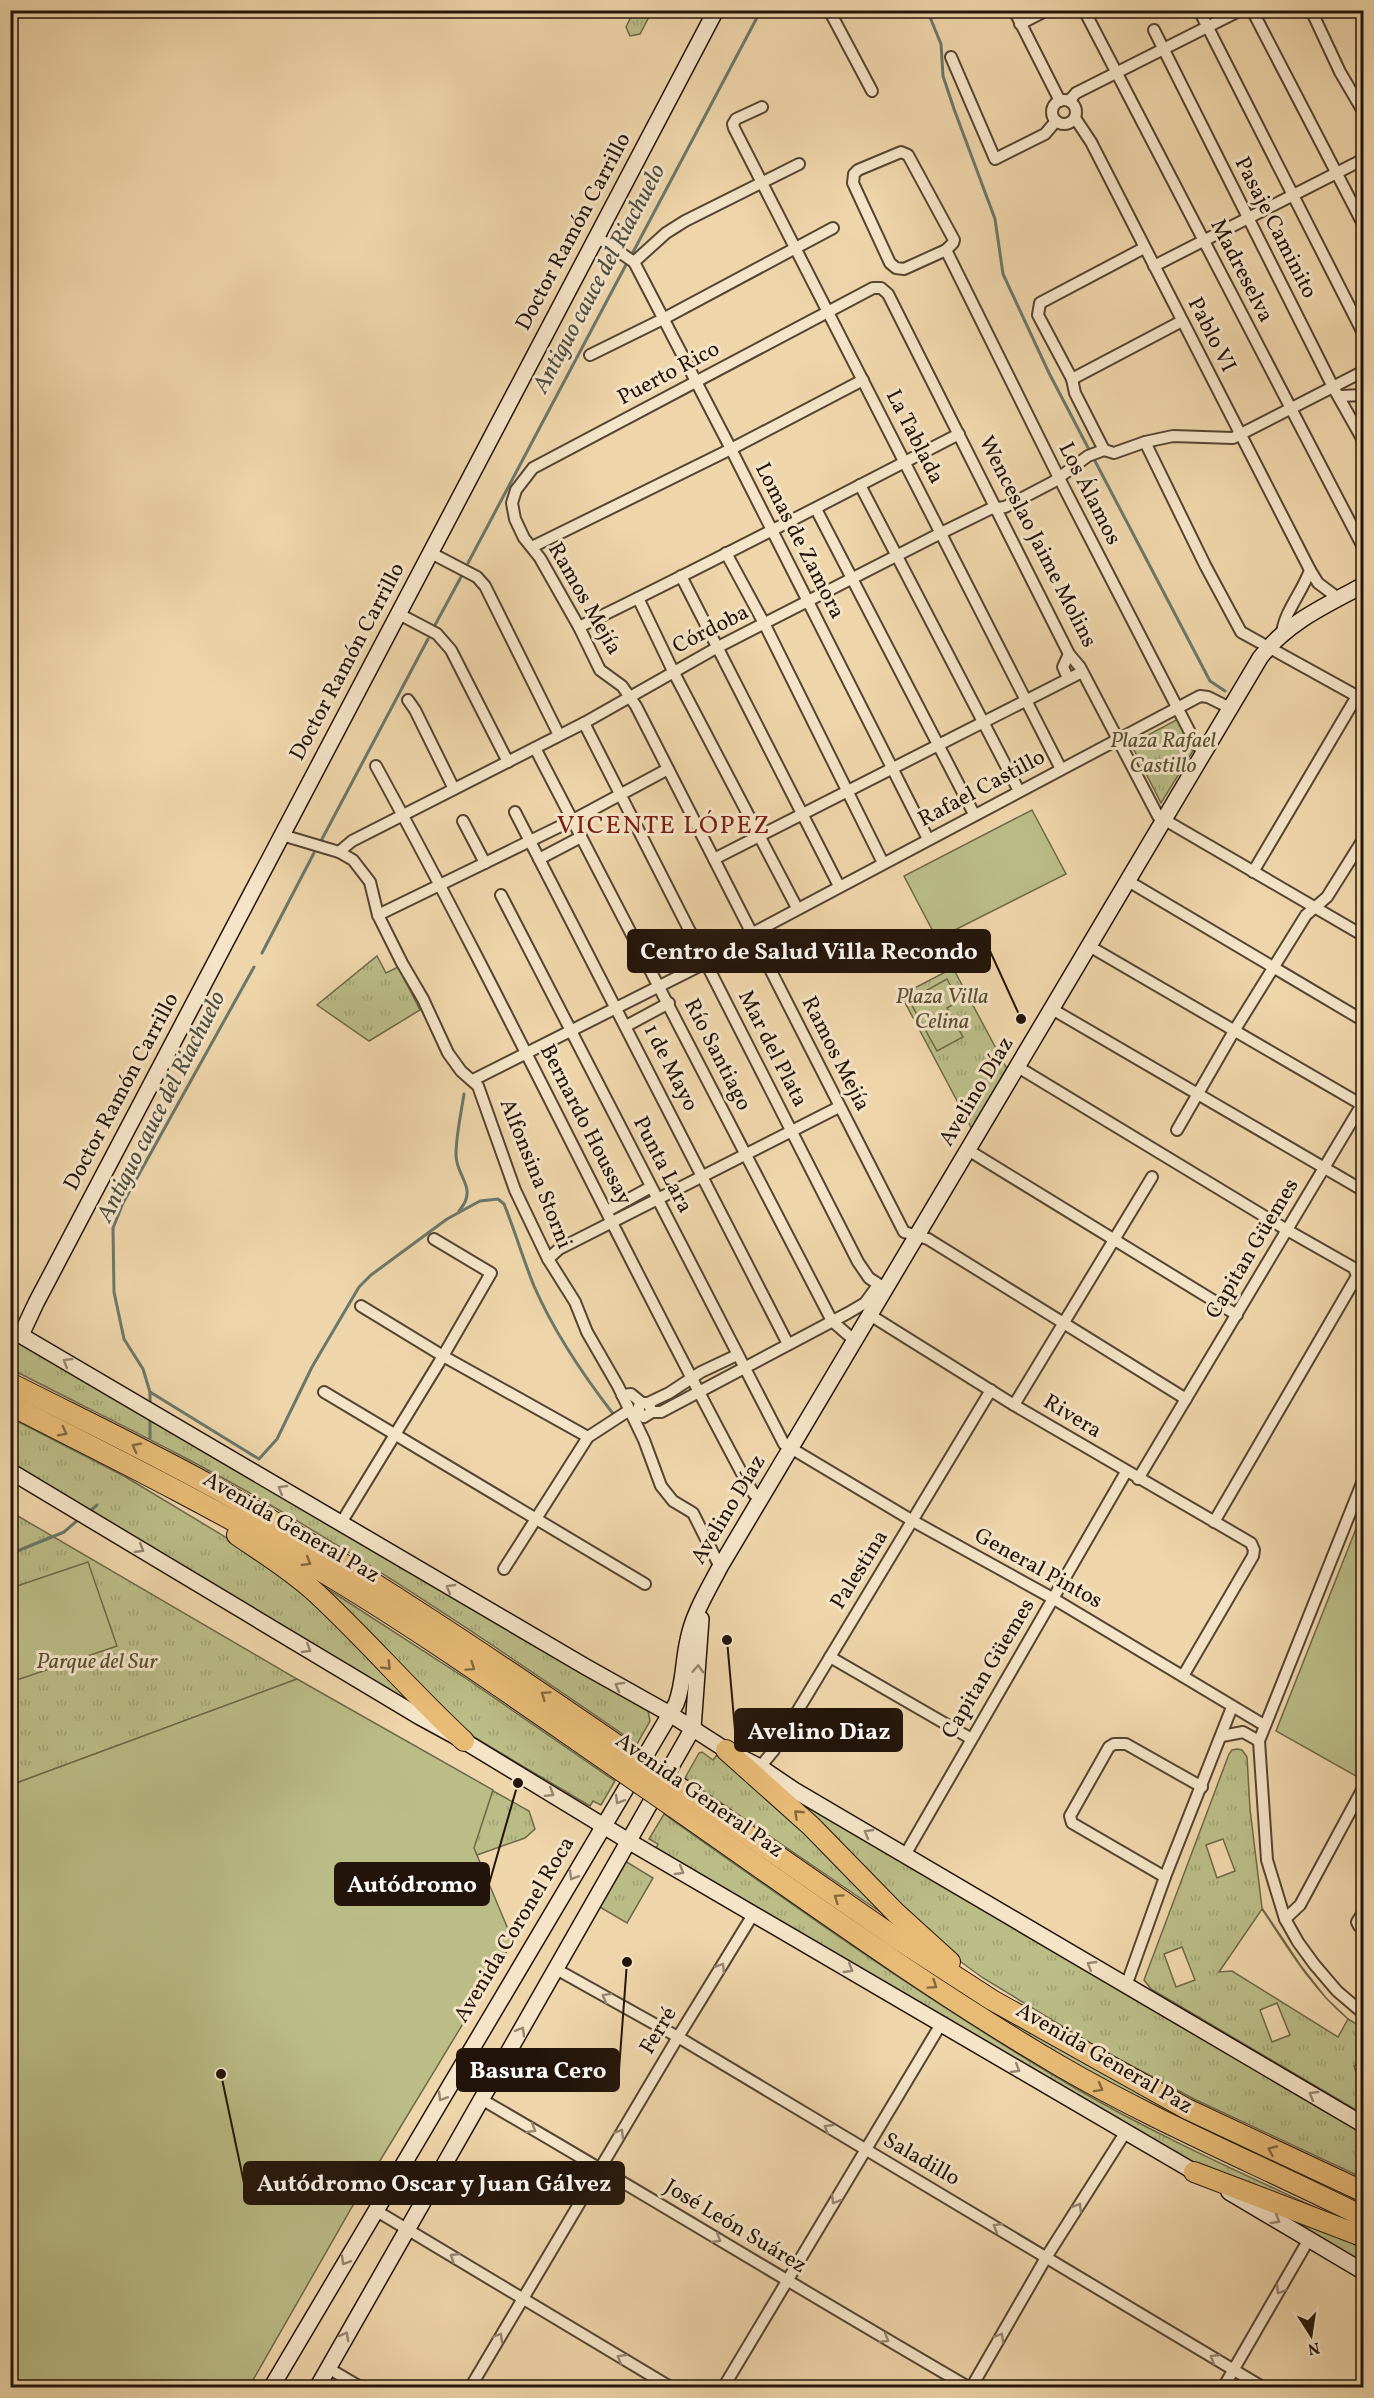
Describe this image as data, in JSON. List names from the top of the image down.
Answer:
{
  "streets": {
    "highway": ["Avenida General Paz"],
    "street": [
      "Pasaje Caminito",
      "Doctor Ramón Carrillo",
      "Madreselva",
      "Pablo VI",
      "Puerto Rico",
      "La Tablada",
      "Los Álamos",
      "Lomas de Zamora",
      "Wenceslao Jaime Molins",
      "Ramos Mejía",
      "Córdoba",
      "Rafael Castillo",
      "Mar del Plata",
      "Río Santiago",
      "1 de Mayo",
      "Avelino Díaz",
      "Bernardo Houssay",
      "Punta Lara",
      "Alfonsina Storni",
      "Capitan Güemes",
      "Rivera",
      "General Pintos",
      "Palestina",
      "Avenida Coronel Roca",
      "Ferré",
      "Saladillo",
      "José León Suárez"
    ]
  },
  "crossings": [
    ["Doctor Ramón Carrillo", "Alfonsina Storni"],
    ["Doctor Ramón Carrillo", "Avenida General Paz"],
    ["Pablo VI", "Avelino Díaz"],
    ["Puerto Rico", "La Tablada"],
    ["Puerto Rico", "Lomas de Zamora"],
    ["Puerto Rico", "Wenceslao Jaime Molins"],
    ["Puerto Rico", "Ramos Mejía"],
    ["La Tablada", "Córdoba"],
    ["La Tablada", "Rafael Castillo"],
    ["Los Álamos", "Córdoba"],
    ["Los Álamos", "Rafael Castillo"],
    ["Los Álamos", "Avelino Díaz"],
    ["Lomas de Zamora", "Córdoba"],
    ["Lomas de Zamora", "Rafael Castillo"],
    ["Wenceslao Jaime Molins", "Córdoba"],
    ["Wenceslao Jaime Molins", "Rafael Castillo"],
    ["Wenceslao Jaime Molins", "Avelino Díaz"],
    ["Ramos Mejía", "Córdoba"],
    ["Ramos Mejía", "Rafael Castillo"],
    ["Ramos Mejía", "Avelino Díaz"],
    ["Ramos Mejía", "Capitan Güemes"],
    ["Córdoba", "Mar del Plata"],
    ["Córdoba", "Río Santiago"],
    ["Córdoba", "Bernardo Houssay"],
    ["Córdoba", "Alfonsina Storni"],
    ["Rafael Castillo", "Mar del Plata"],
    ["Rafael Castillo", "Río Santiago"],
    ["Rafael Castillo", "1 de Mayo"],
    ["Rafael Castillo", "Avelino Díaz"],
    ["Rafael Castillo", "Bernardo Houssay"],
    ["Rafael Castillo", "Punta Lara"],
    ["Rafael Castillo", "Alfonsina Storni"],
    ["Mar del Plata", "Avelino Díaz"],
    ["Río Santiago", "Avelino Díaz"],
    ["Avelino Díaz", "Bernardo Houssay"],
    ["Avelino Díaz", "Punta Lara"],
    ["Avelino Díaz", "Alfonsina Storni"],
    ["Avelino Díaz", "Rivera"],
    ["Avelino Díaz", "Avenida General Paz"],
    ["Avelino Díaz", "General Pintos"],
    ["Avelino Díaz", "Avenida Coronel Roca"],
    ["Punta Lara", "General Pintos"],
    ["Capitan Güemes", "Rivera"],
    ["Capitan Güemes", "Avenida General Paz"],
    ["Capitan Güemes", "General Pintos"],
    ["Rivera", "General Pintos"],
    ["Rivera", "Palestina"],
    ["Avenida General Paz", "Palestina"],
    ["Avenida General Paz", "Avenida Coronel Roca"],
    ["General Pintos", "Palestina"],
    ["Ferré", "Saladillo"],
    ["Ferré", "José León Suárez"]
  ],
  "one_way": ["Ferré", "Saladillo", "José León Suárez"],
  "districts": ["VICENTE LÓPEZ"],
  "water": ["Antiguo cauce del Riachuelo"],
  "parks": ["Plaza Rafael Castillo", "Plaza Villa Celina", "Parque del Sur"],
  "places": [
    "Centro de Salud Villa Recondo",
    "Avelino Diaz",
    "Autódromo",
    "Basura Cero",
    "Autódromo Oscar y Juan Gálvez"
  ],
  "north": "bottom"
}
